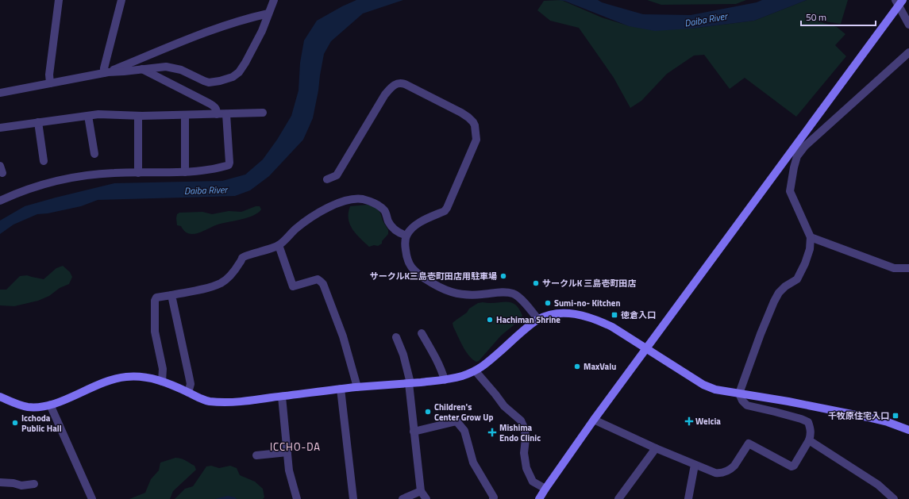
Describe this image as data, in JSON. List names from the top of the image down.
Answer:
{
  "districts": ["ICCHO-DA"],
  "water": ["Daiba River"],
  "places": {
    "other": [
      "サークルK三島壱町田店用駐車場",
      "サークルK 三島壱町田店",
      "Sumi-no- Kitchen",
      "Hachiman Shrine",
      "MaxValu",
      "Children's Center Grow Up",
      "Icchoda Public Hall"
    ],
    "transit": ["徳倉入口", "千牧原住宅入口"],
    "health": ["Welcia", "Mishima Endo Clinic"]
  },
  "scale_bar": "50 m"
}
